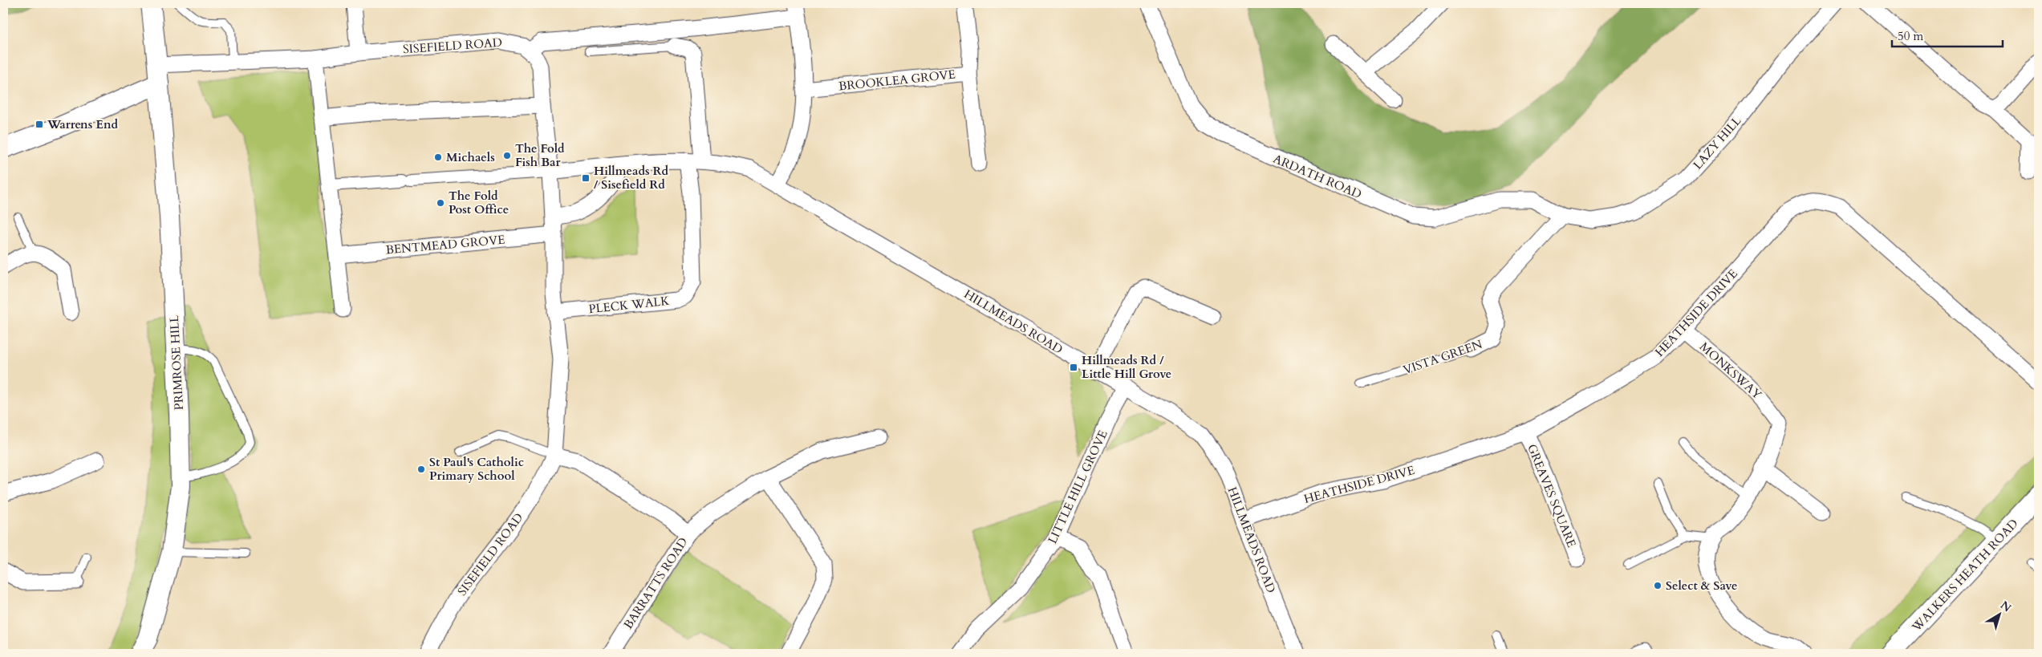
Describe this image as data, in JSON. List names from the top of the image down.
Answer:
{
  "streets": {
    "street": [
      "SISEFIELD ROAD",
      "BROOKLEA GROVE",
      "LAZY HILL",
      "ARDATH ROAD",
      "BENTMEAD GROVE",
      "PLECK WALK",
      "HEATHSIDE DRIVE",
      "HILLMEADS ROAD",
      "VISTA GREEN",
      "PRIMROSE HILL",
      "MONKSWAY",
      "LITTLE HILL GROVE",
      "GREAVES SQUARE",
      "WALKERS HEATH ROAD",
      "BARRATTS ROAD"
    ]
  },
  "crossings": [
    ["SISEFIELD ROAD", "BENTMEAD GROVE"],
    ["SISEFIELD ROAD", "PLECK WALK"],
    ["SISEFIELD ROAD", "HILLMEADS ROAD"],
    ["SISEFIELD ROAD", "PRIMROSE HILL"],
    ["LAZY HILL", "ARDATH ROAD"],
    ["LAZY HILL", "VISTA GREEN"],
    ["ARDATH ROAD", "VISTA GREEN"],
    ["PLECK WALK", "HILLMEADS ROAD"],
    ["HEATHSIDE DRIVE", "HILLMEADS ROAD"],
    ["HEATHSIDE DRIVE", "MONKSWAY"],
    ["HEATHSIDE DRIVE", "GREAVES SQUARE"],
    ["HILLMEADS ROAD", "LITTLE HILL GROVE"]
  ],
  "places": {
    "transit": ["Warrens End", "Hillmeads Rd / Sisefield Rd", "Hillmeads Rd / Little Hill Grove"],
    "other": [
      "The Fold Fish Bar",
      "Michaels",
      "The Fold Post Office",
      "St Paul's Catholic Primary School",
      "Select & Save"
    ]
  },
  "scale_bar": "50 m",
  "north": "top right"
}
